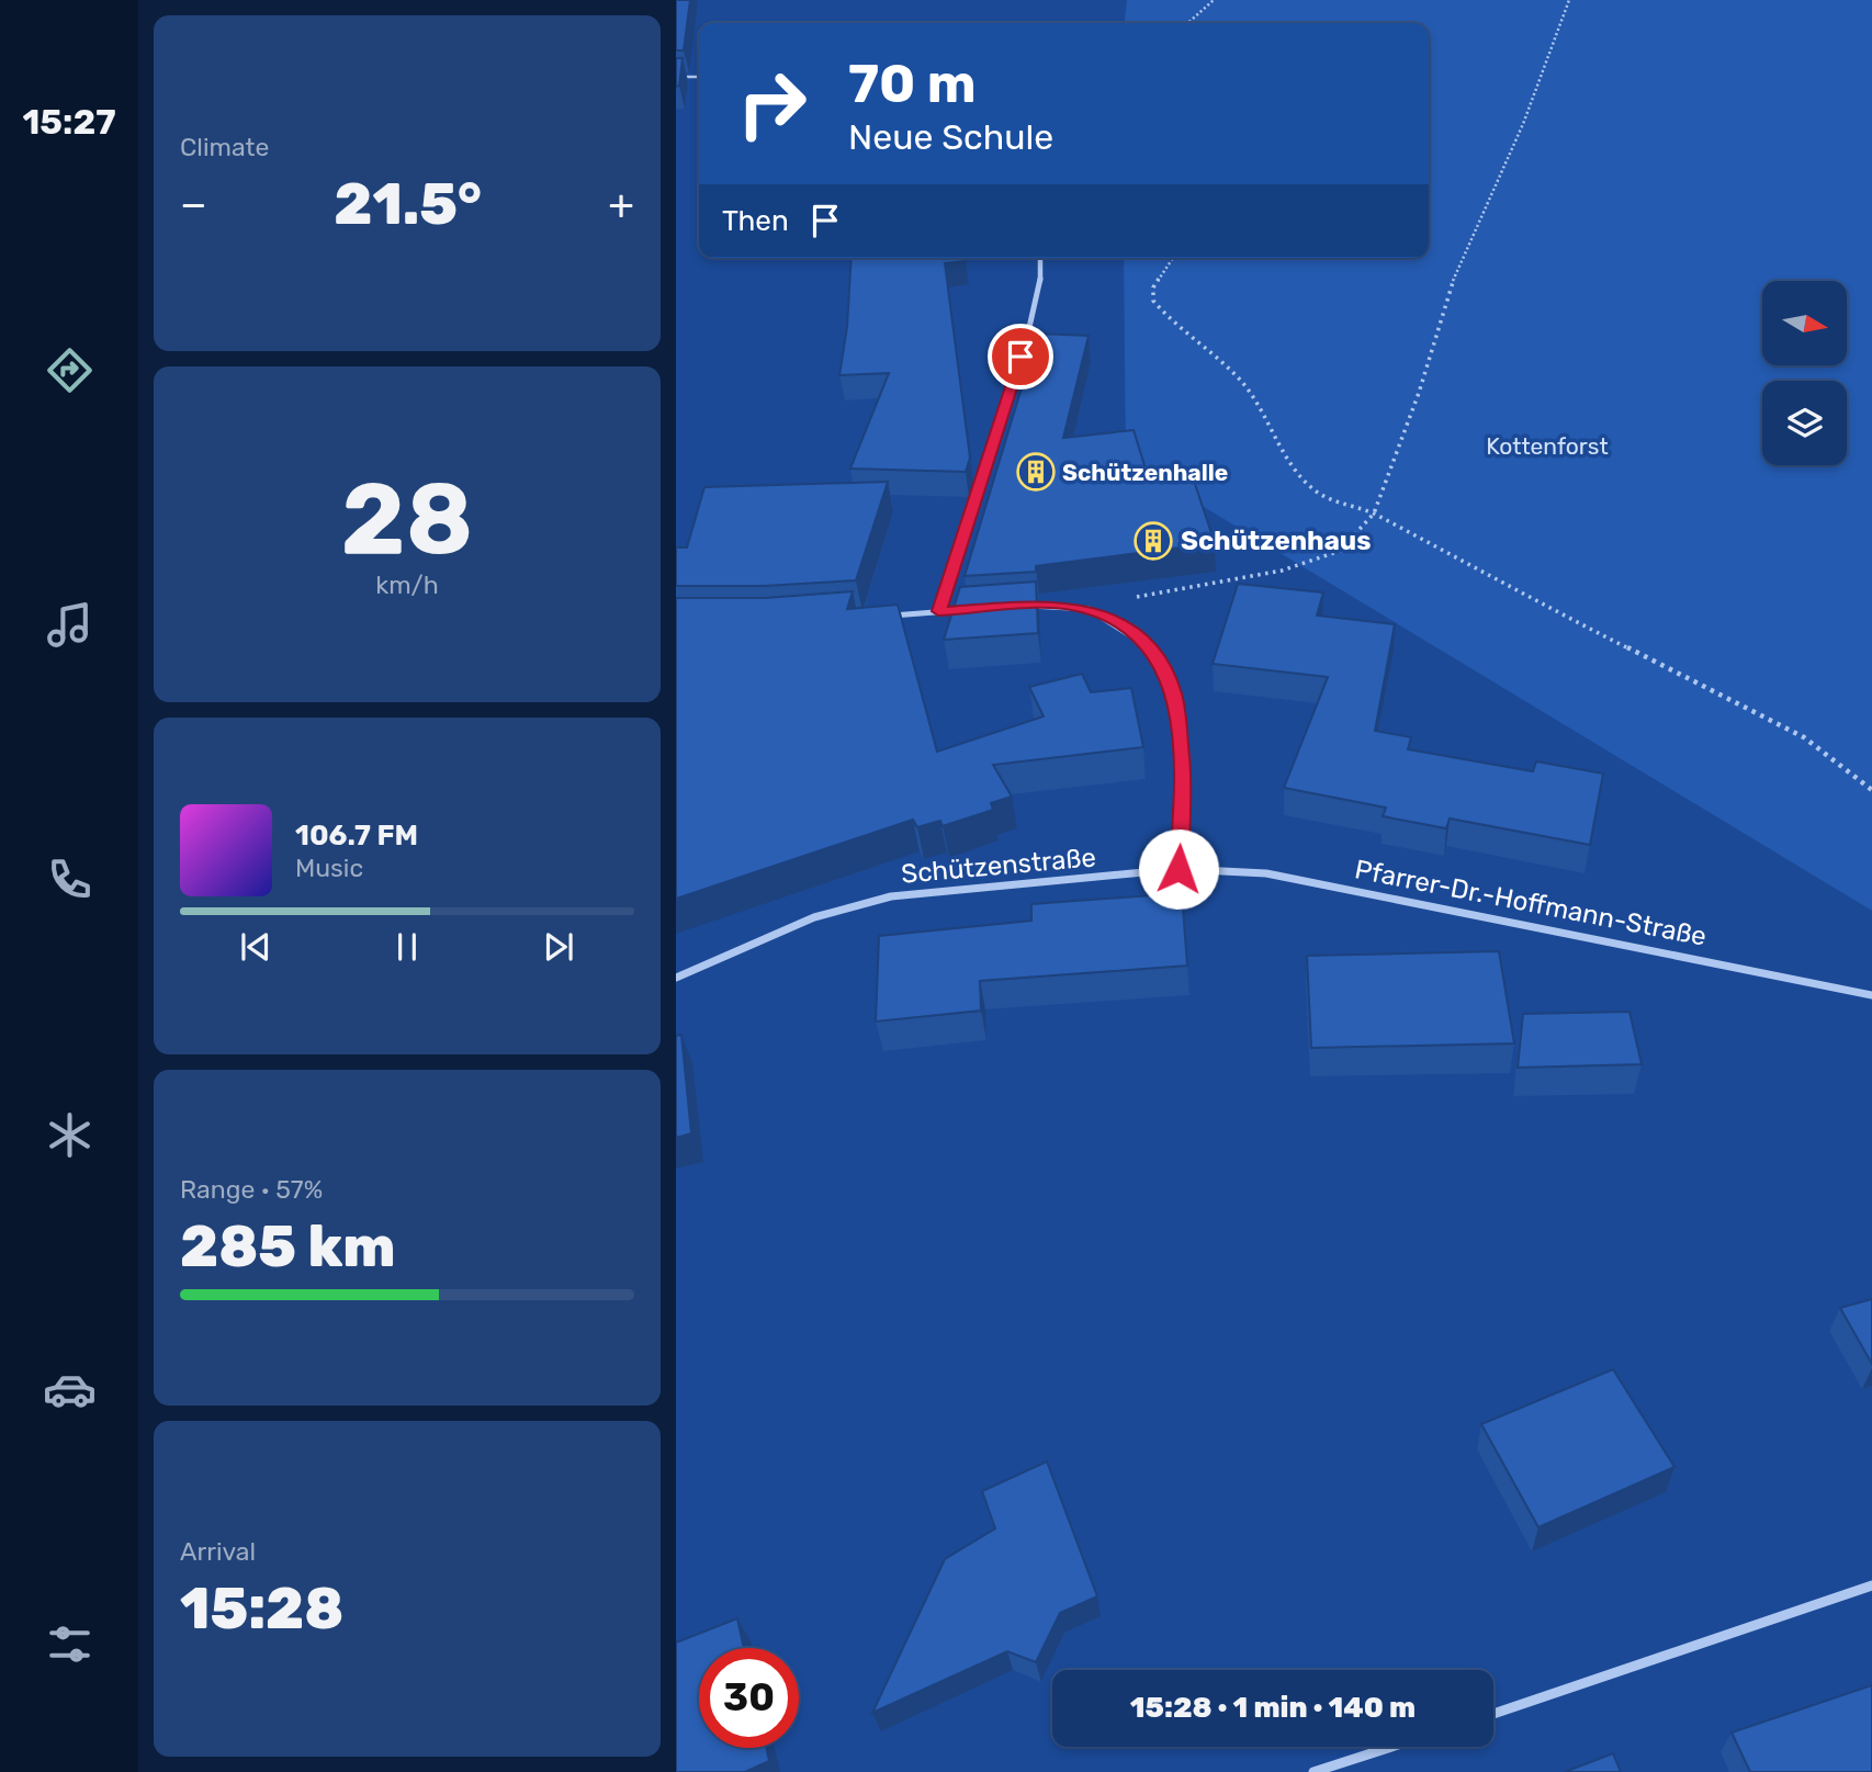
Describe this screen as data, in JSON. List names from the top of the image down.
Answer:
{
  "streets": {
    "street": ["Schützenstraße", "Pfarrer-Dr.-Hoffmann-Straße"]
  },
  "crossings": [
    ["Schützenstraße", "Pfarrer-Dr.-Hoffmann-Straße"]
  ],
  "parks": ["Kottenforst"],
  "places": {
    "building": ["Schützenhalle", "Schützenhaus"]
  },
  "north": "right",
  "page": {
    "tabs": "15:27",
    "tile": [
      "Climate",
      ["28", "km/h"],
      ["Range · 57%", "285 km"],
      ["Arrival", "15:28"]
    ],
    "turn": ["70 m", "Neue Schule"],
    "heat": ["−", "21.5°", "+"],
    "then": "Then",
    "song": ["106.7 FM", "Music"],
    "limit": "30",
    "trip": "15:28 · 1 min · 140 m"
  }
}
